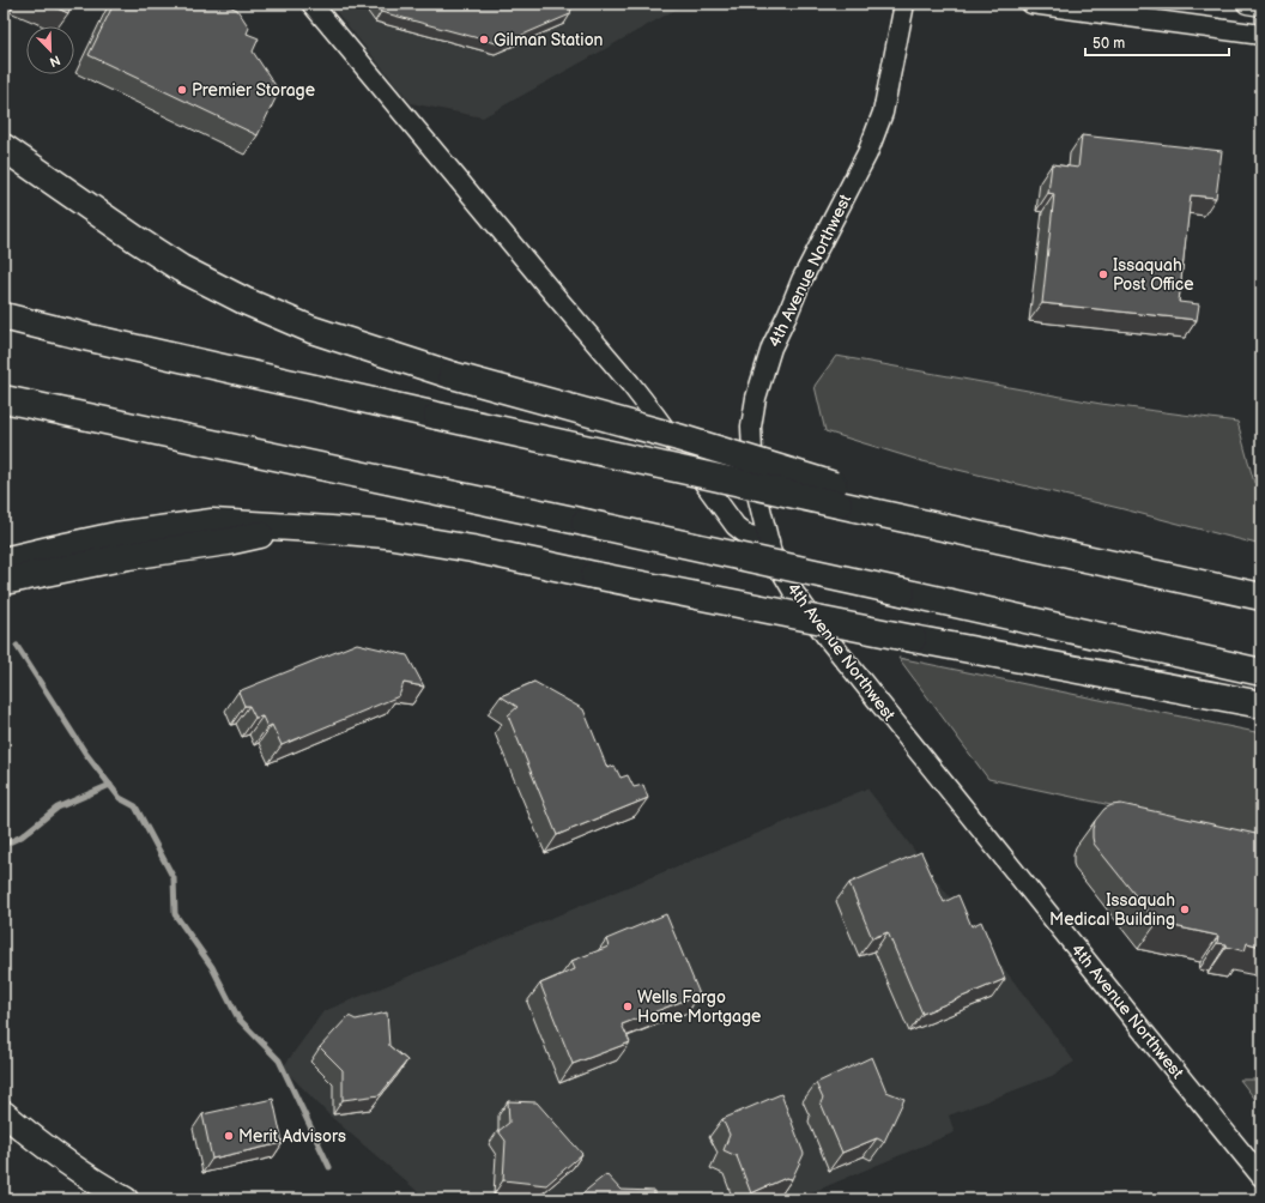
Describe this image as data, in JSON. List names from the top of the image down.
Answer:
{
  "streets": {
    "street": ["4th Avenue Northwest"]
  },
  "places": [
    "Gilman Station",
    "Premier Storage",
    "Issaquah Post Office",
    "Issaquah Medical Building",
    "Wells Fargo Home Mortgage",
    "Merit Advisors"
  ],
  "scale_bar": "50 m",
  "north": "bottom right"
}
